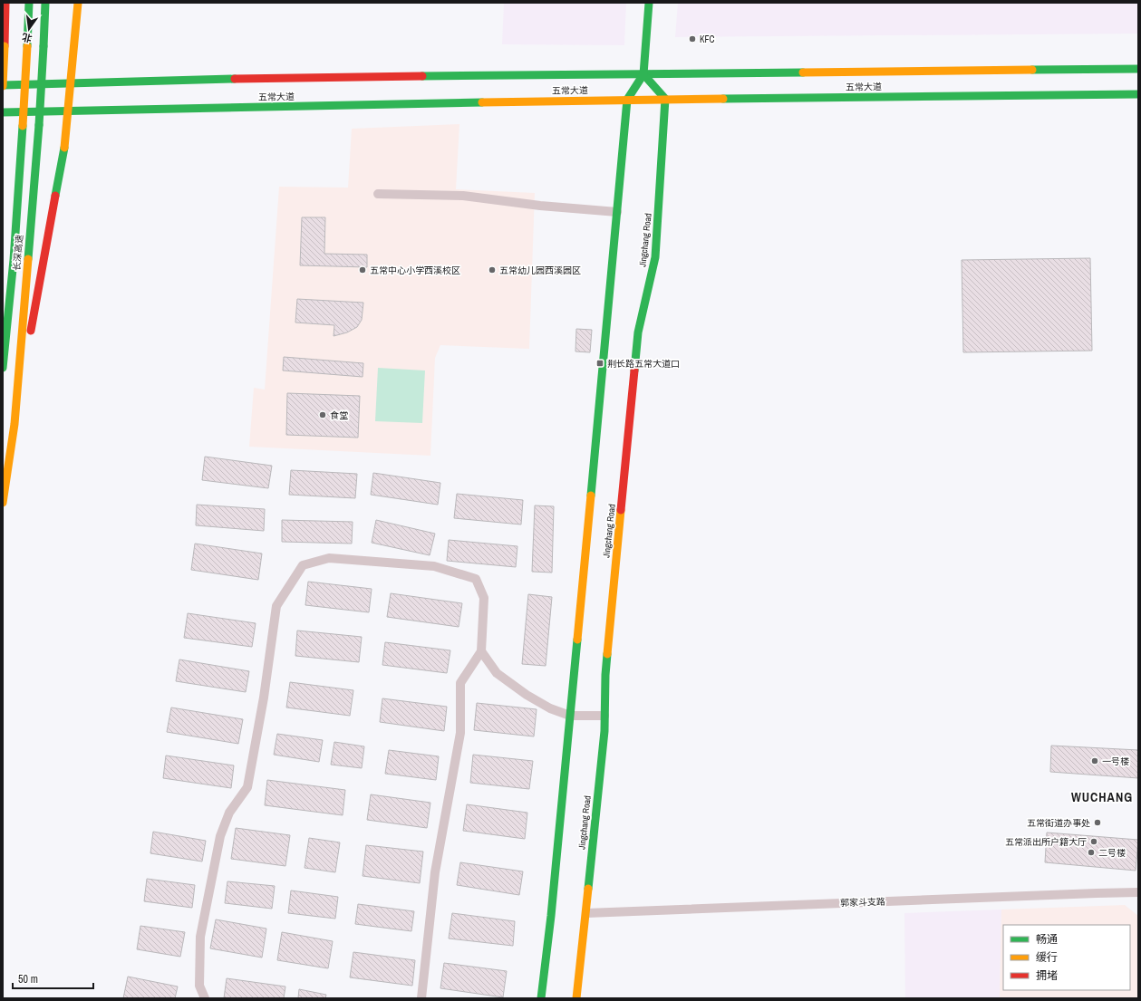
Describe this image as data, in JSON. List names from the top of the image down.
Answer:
{
  "streets": {
    "main road": ["五常大道", "Jingchang Road", "长深高速"],
    "street": ["郭家斗支路"]
  },
  "crossings": [
    ["五常大道", "Jingchang Road"],
    ["Jingchang Road", "郭家斗支路"]
  ],
  "districts": ["WUCHANG"],
  "places": {
    "other": [
      "KFC",
      "五常中心小学西溪校区",
      "五常幼儿园西溪园区",
      "食堂",
      "一号楼",
      "五常街道办事处",
      "五常派出所户籍大厅",
      "二号楼"
    ],
    "transit": ["荆长路五常大道口"]
  },
  "legend": ["畅通", "缓行", "拥堵"],
  "scale_bar": "50 m",
  "north": "bottom"
}
